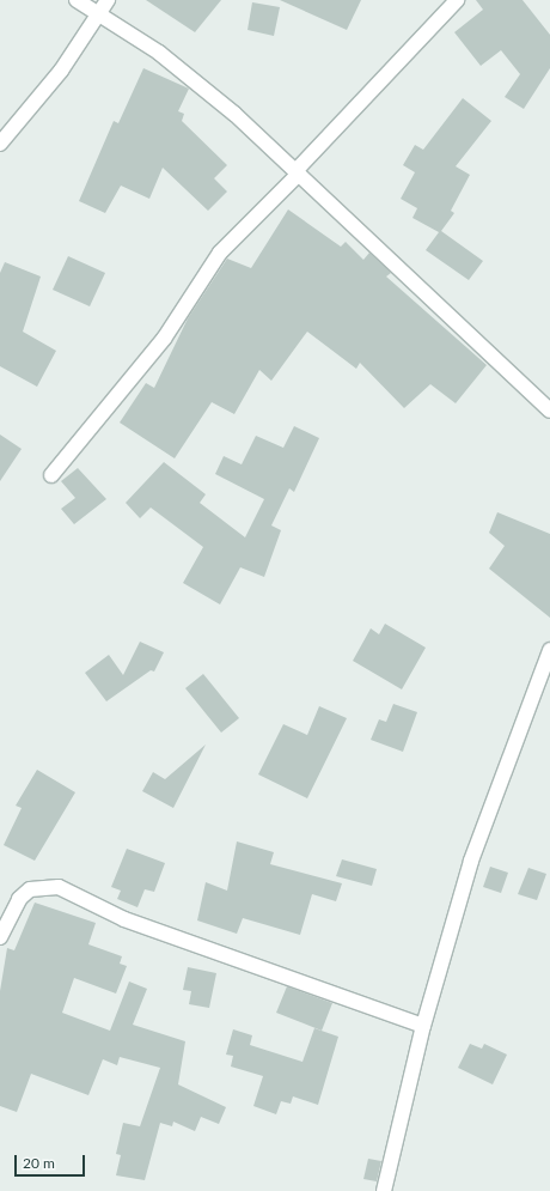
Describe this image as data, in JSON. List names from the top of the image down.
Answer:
{
  "scale_bar": "20 m"
}
